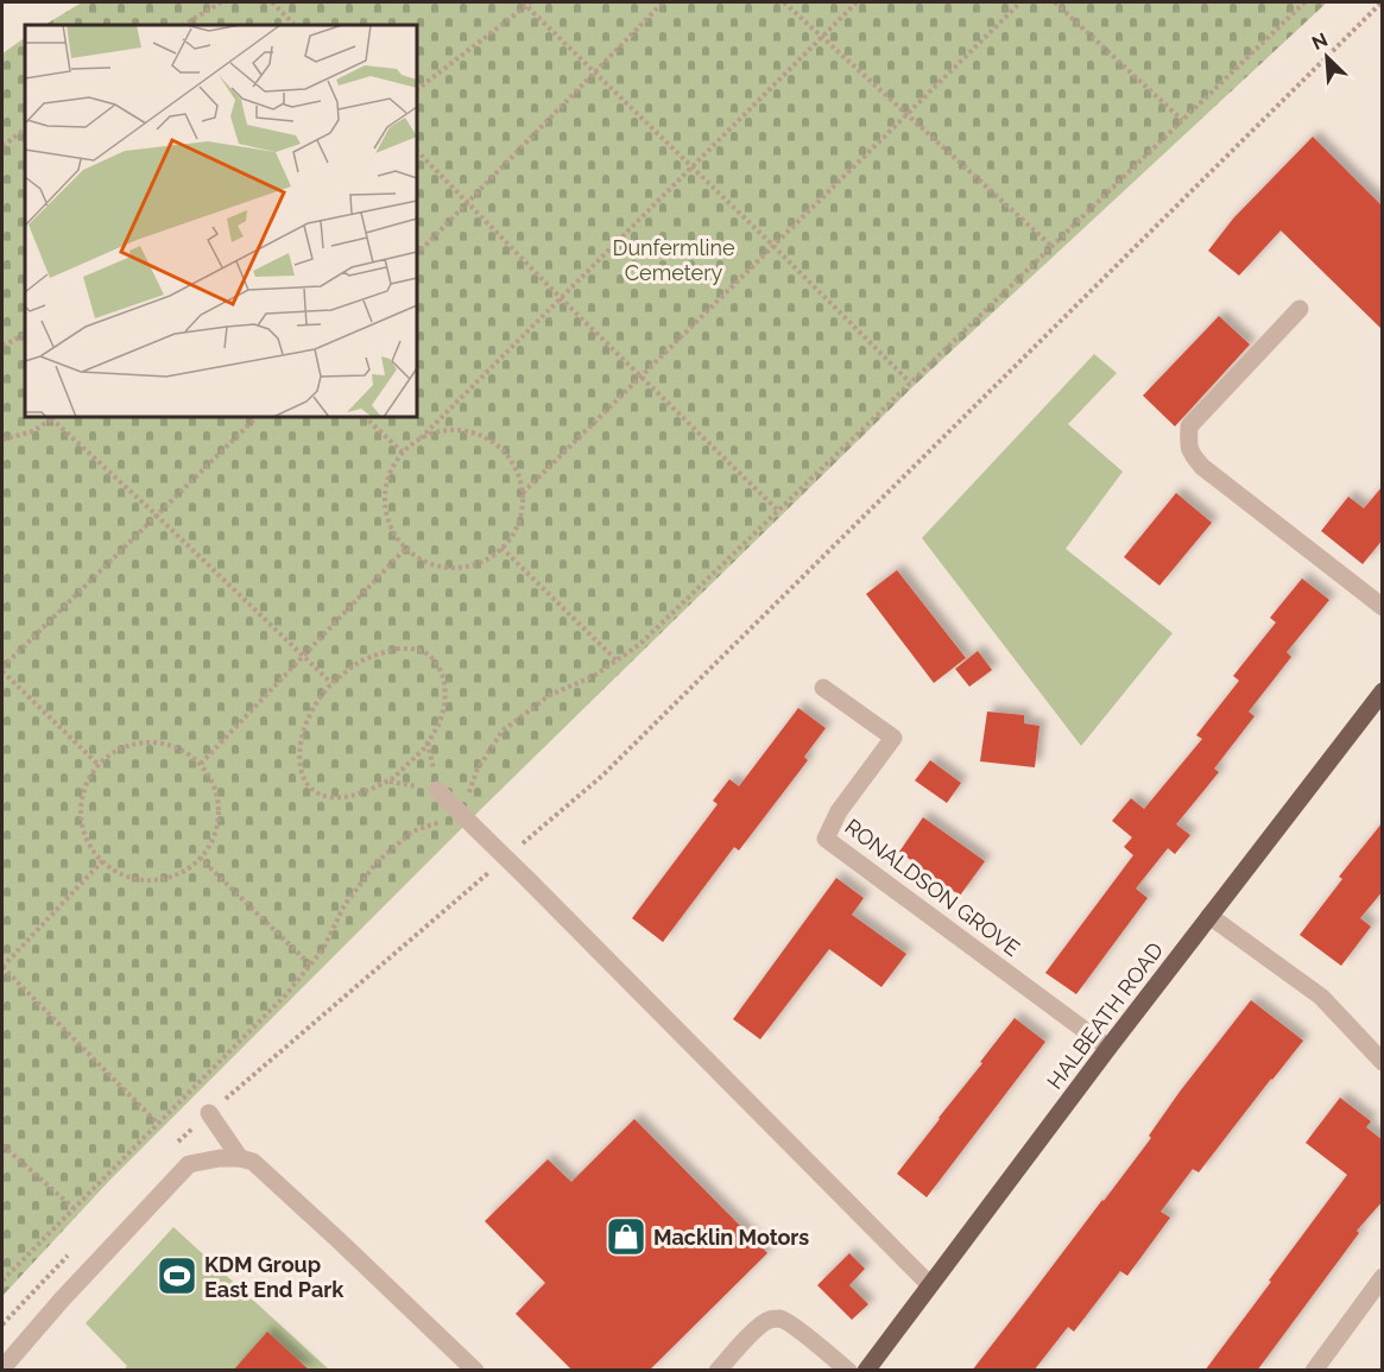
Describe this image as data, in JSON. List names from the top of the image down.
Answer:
{
  "streets": {
    "main road": ["HALBEATH ROAD"],
    "street": ["RONALDSON GROVE"]
  },
  "crossings": [
    ["RONALDSON GROVE", "HALBEATH ROAD"]
  ],
  "parks": ["Dunfermline Cemetery"],
  "places": {
    "shop": ["Macklin Motors"],
    "sports": ["KDM Group East End Park"]
  },
  "north": "top left"
}
